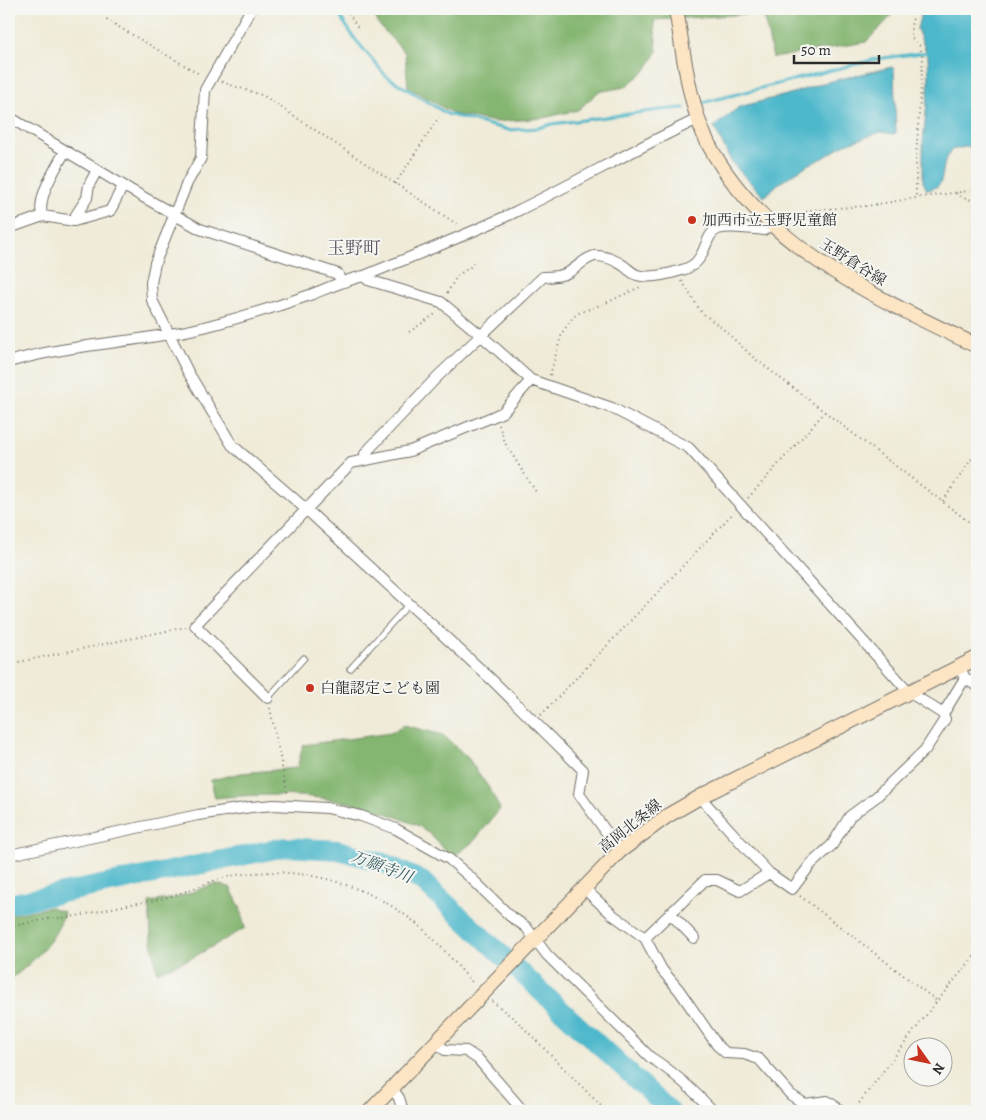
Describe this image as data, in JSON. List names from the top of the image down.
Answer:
{
  "streets": {
    "main road": ["玉野倉谷線", "高岡北条線"]
  },
  "districts": ["玉野町"],
  "water": ["万願寺川"],
  "places": ["加西市立玉野児童館", "白龍認定こども園"],
  "scale_bar": "50 m",
  "north": "bottom right"
}
